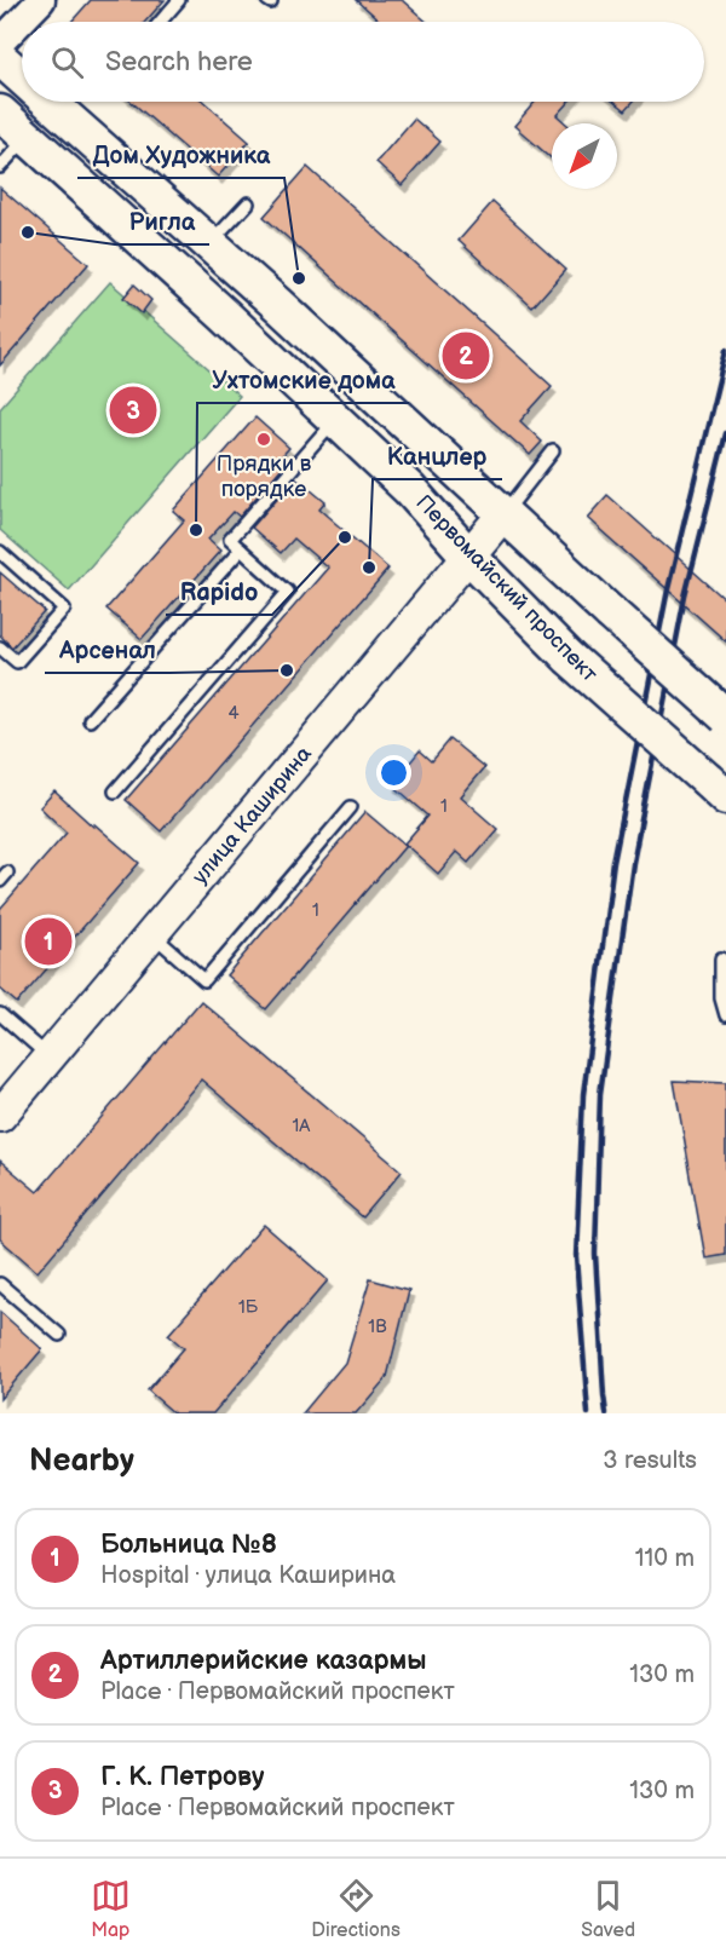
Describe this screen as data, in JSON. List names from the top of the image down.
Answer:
{
  "streets": {
    "main road": ["Первомайский проспект", "улица Каширина"]
  },
  "crossings": [
    ["Первомайский проспект", "улица Каширина"]
  ],
  "places": [
    "Ригла",
    "Дом Художника",
    "Прядки в порядке",
    "Ухтомские дома",
    "Rapido",
    "Канцлер",
    "Арсенал"
  ],
  "house_numbers": [
    "4",
    "1",
    "1",
    "1А",
    "1Б",
    "1В"
  ],
  "north": "bottom left",
  "page": {
    "search": "Search here",
    "pins": ["2", "3", "1"],
    "heading": ["Nearby", "3 results"],
    "list": [
      {
        "mark": "1",
        "name": "Больница №8",
        "note": "Hospital · улица Каширина",
        "value": "110 m"
      },
      {
        "mark": "2",
        "name": "Артиллерийские казармы",
        "note": "Place · Первомайский проспект",
        "value": "130 m"
      },
      {
        "mark": "3",
        "name": "Г. К. Петрову",
        "note": "Place · Первомайский проспект",
        "value": "130 m"
      }
    ],
    "nav": ["Map", "Directions", "Saved"]
  }
}
